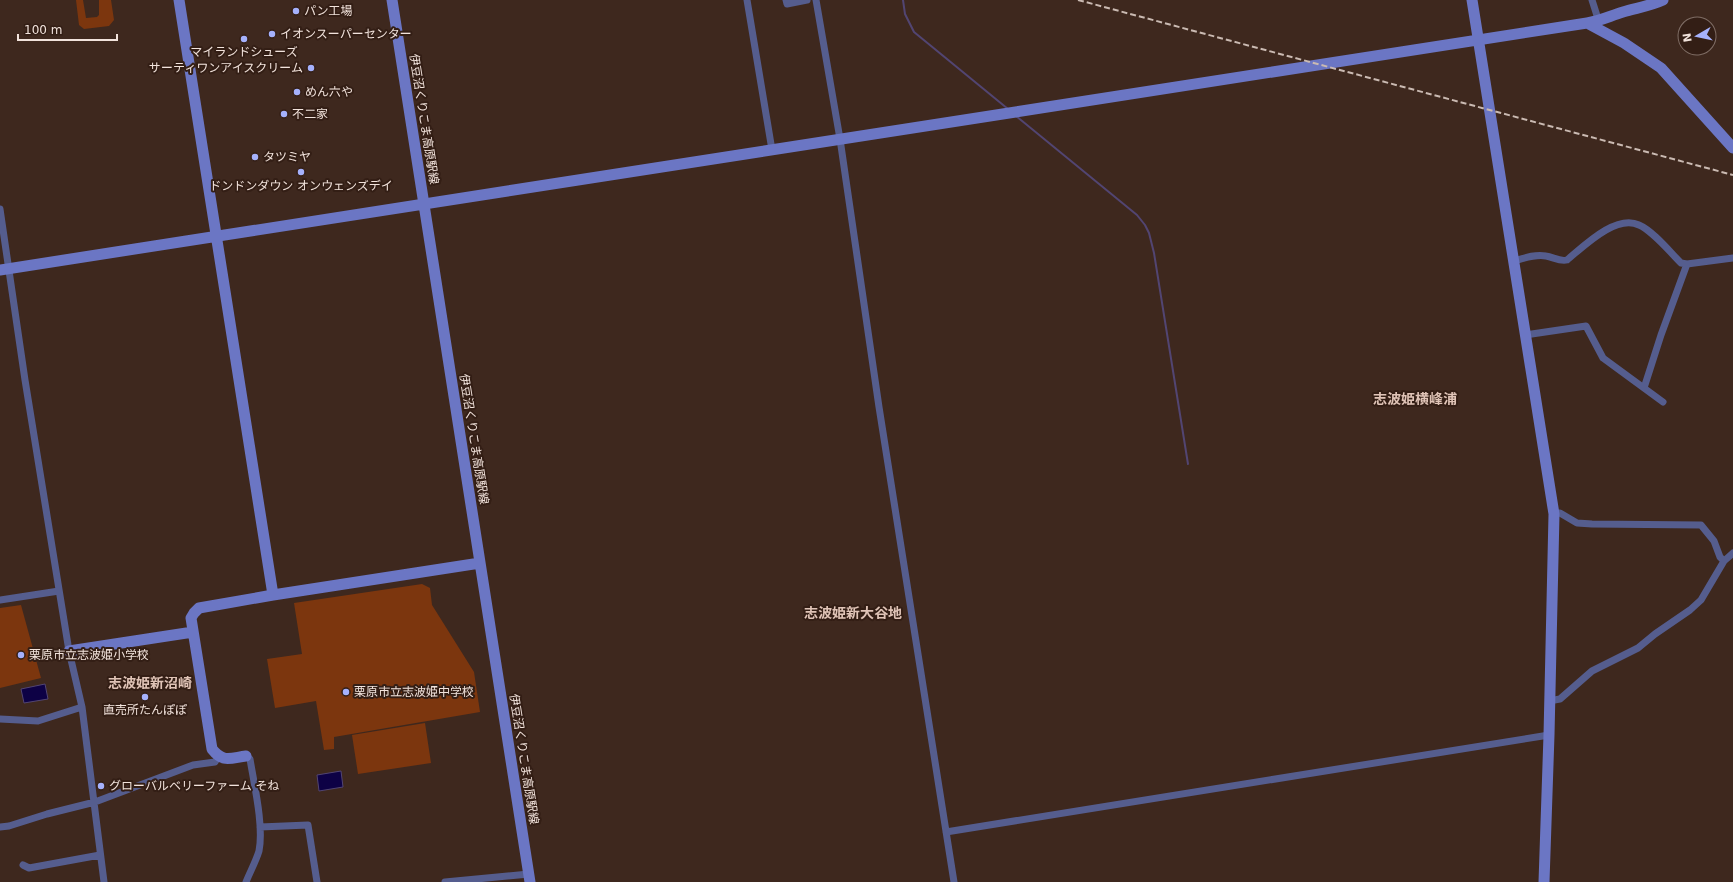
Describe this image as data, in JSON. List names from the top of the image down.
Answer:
{
  "streets": {
    "street": ["伊豆沼くりこま高原駅線"]
  },
  "districts": ["志波姫横峰浦", "志波姫新大谷地", "志波姫新沼崎"],
  "places": [
    "パン工場",
    "イオンスーパーセンター",
    "マイランドシューズ",
    "サーティワンアイスクリーム",
    "めん六や",
    "不二家",
    "タツミヤ",
    "ドンドンダウン オンウェンズデイ",
    "栗原市立志波姫小学校",
    "栗原市立志波姫中学校",
    "直売所たんぽぽ",
    "グローバルベリーファーム そね"
  ],
  "scale_bar": "100 m",
  "north": "left"
}
